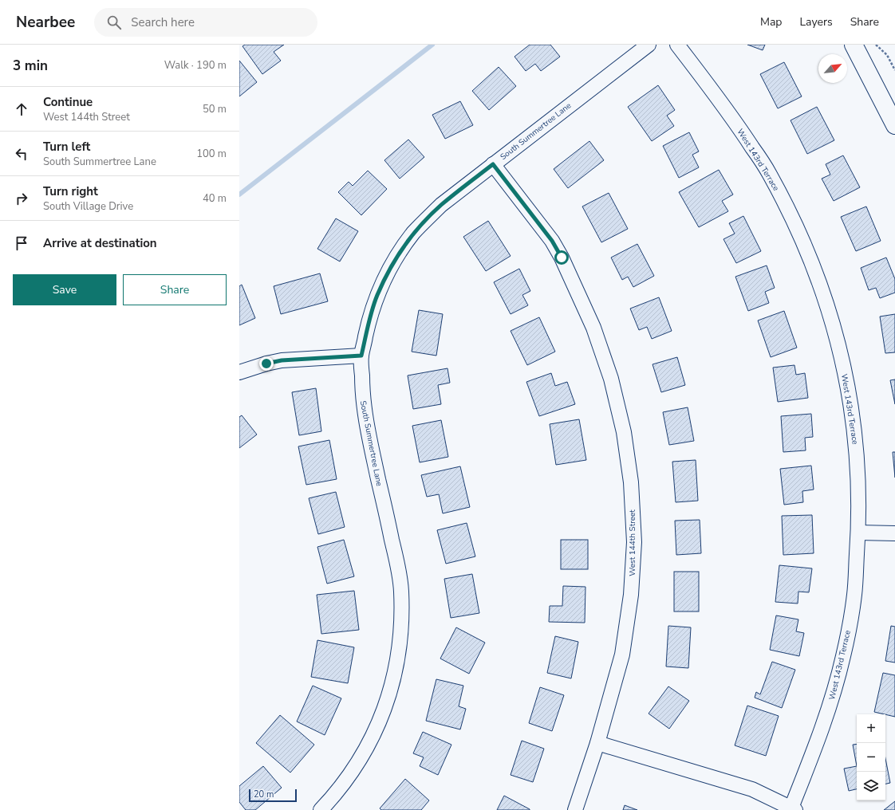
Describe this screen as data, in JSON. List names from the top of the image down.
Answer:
{
  "streets": {
    "street": ["South Summertree Lane", "West 143rd Terrace", "West 144th Street"]
  },
  "crossings": [
    ["South Summertree Lane", "West 144th Street"]
  ],
  "scale_bar": "20 m",
  "north": "top right",
  "page": {
    "header": "Nearbee",
    "search": "Search here",
    "nav": ["Map", "Layers", "Share"],
    "heading": ["3 min", "Walk · 190 m"],
    "list": [
      ["Continue", "West 144th Street", "50 m"],
      ["Turn left", "South Summertree Lane", "100 m"],
      ["Turn right", "South Village Drive", "40 m"],
      "Arrive at destination"
    ],
    "buttons": ["Save", "Share"],
    "map_buttons": ["+", "−"],
    "scale": "20 m"
  }
}
